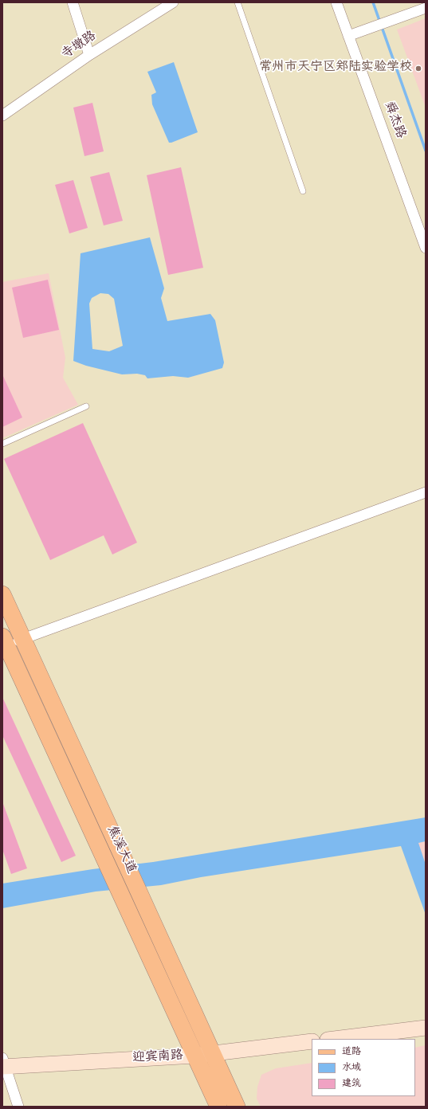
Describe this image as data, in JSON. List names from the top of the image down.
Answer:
{
  "streets": {
    "main road": ["焦溪大道"],
    "street": ["寺墩路", "舜杰路", "迎宾南路"]
  },
  "crossings": [
    ["焦溪大道", "迎宾南路"]
  ],
  "places": ["常州市天宁区郑陆实验学校"],
  "legend": ["道路", "水域", "建筑"]
}
